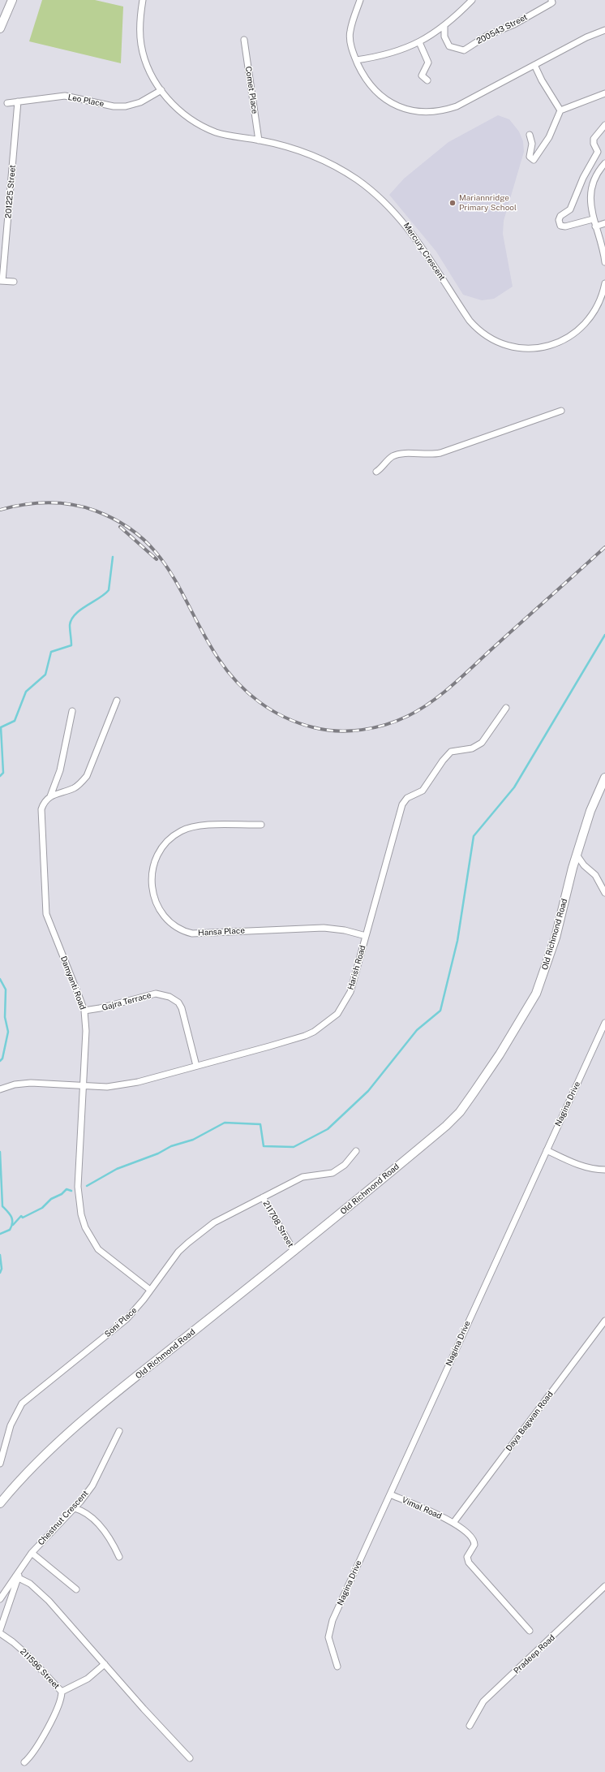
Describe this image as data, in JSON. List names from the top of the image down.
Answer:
{
  "streets": {
    "street": [
      "200543 Street",
      "Comet Place",
      "Leo Place",
      "201225 Street",
      "Mercury Crescent",
      "Hansa Place",
      "Old Richmond Road",
      "Harish Road",
      "Damyanti Road",
      "Gajra Terrace",
      "Nagina Drive",
      "211708 Street",
      "Soni Place",
      "Daya Bagwan Road",
      "Vimal Road",
      "Chestnut Crescent",
      "Pradeep Road",
      "211596 Street"
    ]
  },
  "crossings": [
    ["Comet Place", "Mercury Crescent"],
    ["Leo Place", "201225 Street"],
    ["Leo Place", "Mercury Crescent"],
    ["Hansa Place", "Harish Road"],
    ["Old Richmond Road", "211708 Street"],
    ["Harish Road", "Damyanti Road"],
    ["Harish Road", "Gajra Terrace"],
    ["Damyanti Road", "Gajra Terrace"],
    ["Damyanti Road", "Soni Place"],
    ["Nagina Drive", "Vimal Road"],
    ["211708 Street", "Soni Place"],
    ["Daya Bagwan Road", "Vimal Road"]
  ],
  "places": ["Mariannridge Primary School"]
}
